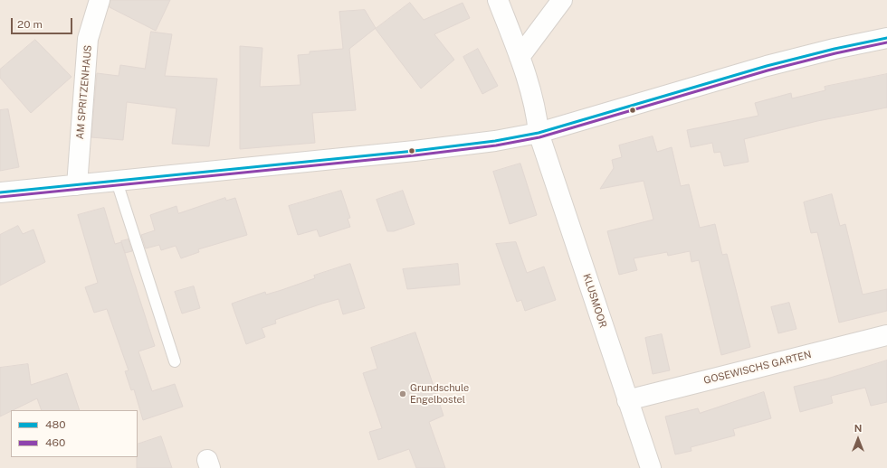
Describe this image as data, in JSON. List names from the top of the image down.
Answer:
{
  "streets": {
    "street": ["AM SPRITZENHAUS", "KLUSMOOR", "GOSEWISCHS GARTEN"]
  },
  "crossings": [
    ["KLUSMOOR", "GOSEWISCHS GARTEN"]
  ],
  "places": ["Grundschule Engelbostel"],
  "lines": ["transit line 480", "transit line 460"],
  "legend": ["480", "460"],
  "scale_bar": "20 m",
  "north": "top"
}
